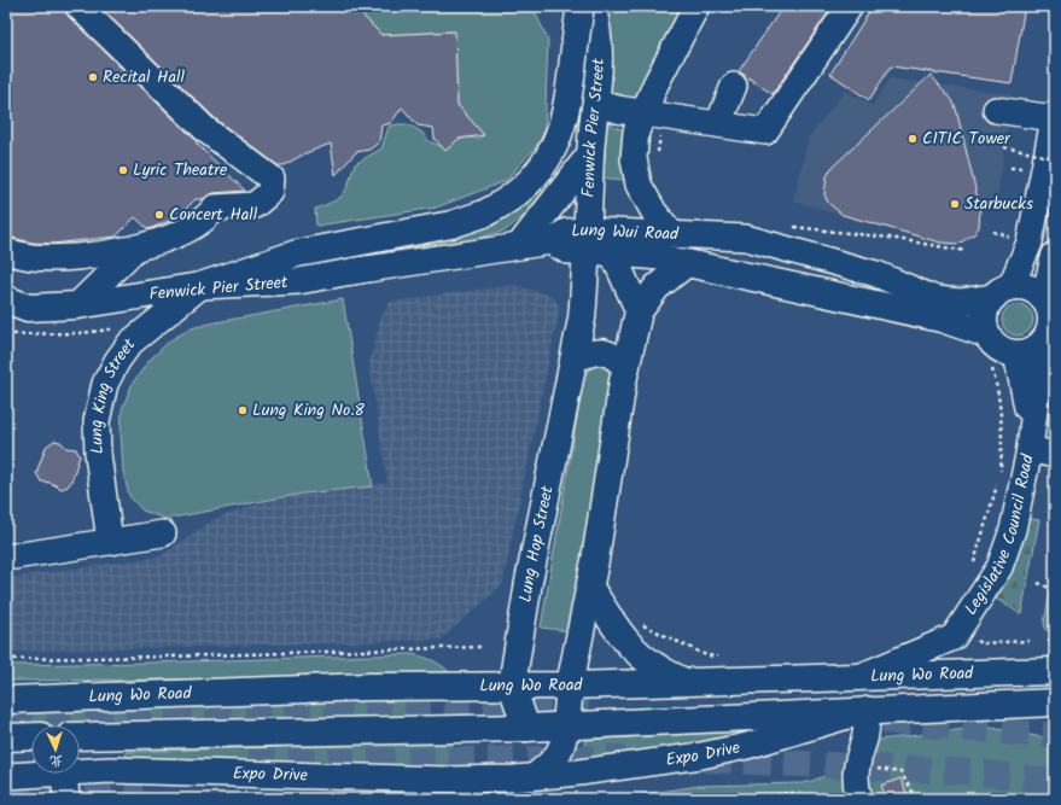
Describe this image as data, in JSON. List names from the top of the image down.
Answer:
{
  "streets": {
    "main road": [
      "Fenwick Pier Street",
      "Lung Wui Road",
      "Lung Hop Street",
      "Lung Wo Road"
    ],
    "street": ["Lung King Street", "Legislative Council Road", "Expo Drive"]
  },
  "crossings": [
    ["Fenwick Pier Street", "Lung Wui Road"],
    ["Fenwick Pier Street", "Lung King Street"],
    ["Fenwick Pier Street", "Lung Hop Street"],
    ["Lung Wui Road", "Legislative Council Road"],
    ["Lung Wui Road", "Lung Hop Street"],
    ["Lung Hop Street", "Lung Wo Road"],
    ["Lung Wo Road", "Expo Drive"]
  ],
  "places": [
    "Recital Hall",
    "CITIC Tower",
    "Lyric Theatre",
    "Starbucks",
    "Concert Hall",
    "Lung King No.8"
  ],
  "north": "bottom"
}
